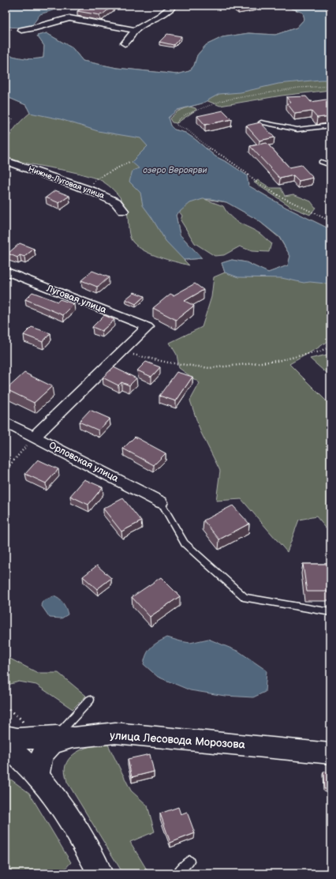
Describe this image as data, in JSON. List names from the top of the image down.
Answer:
{
  "streets": {
    "street": [
      "Нижне-Луговая улица",
      "Луговая улица",
      "Орловская улица",
      "улица Лесовода Морозова"
    ]
  },
  "water": ["озеро Вероярви"]
}
